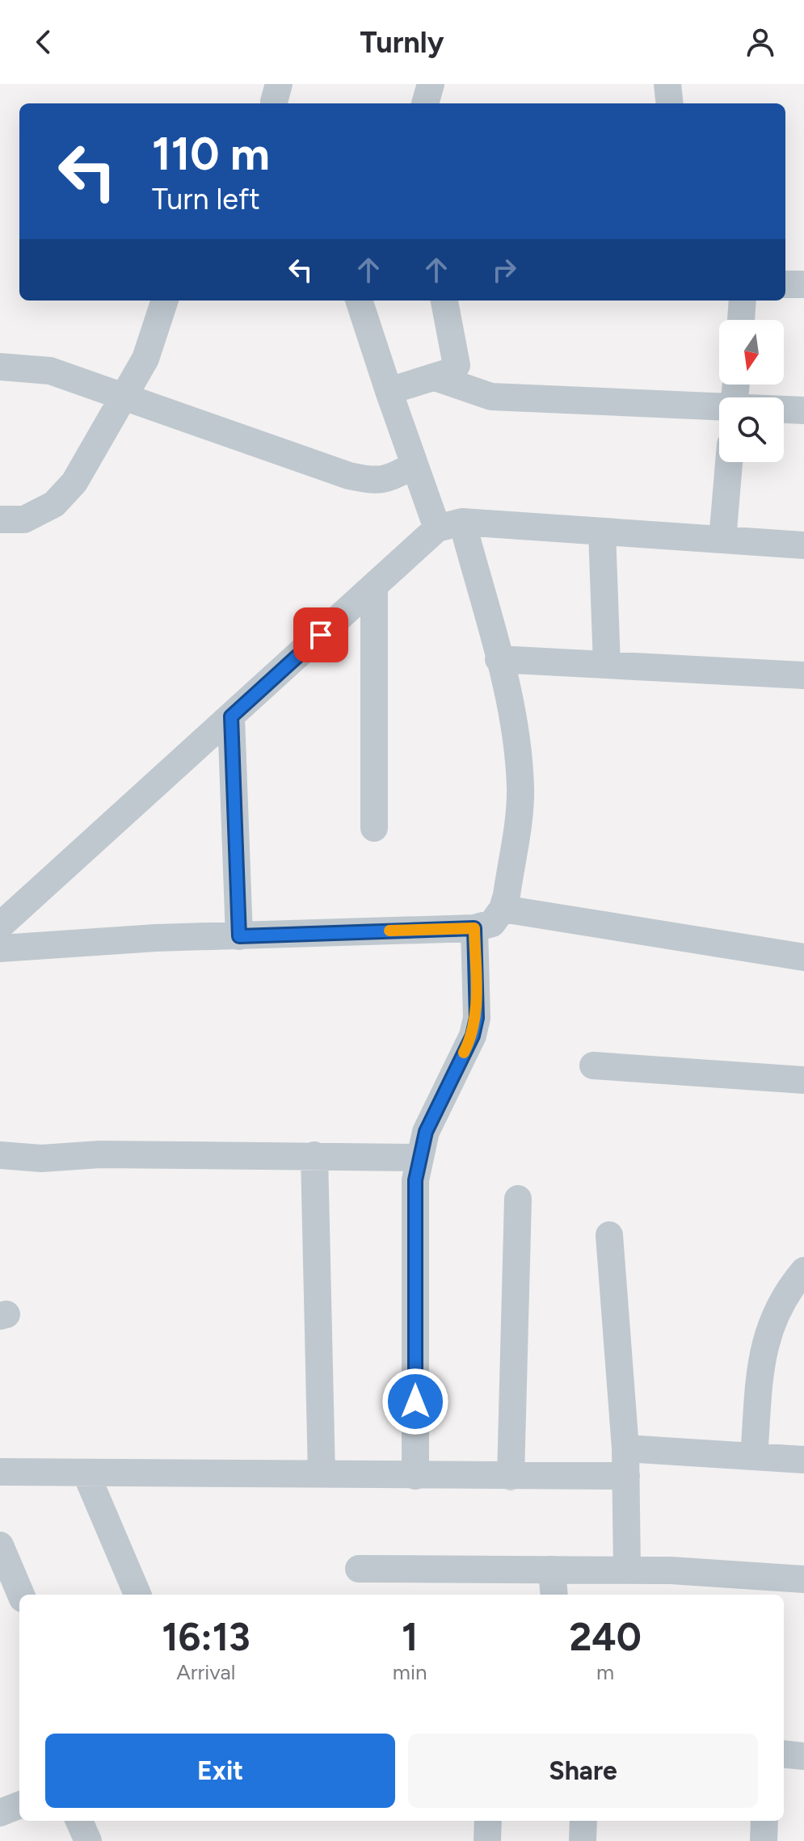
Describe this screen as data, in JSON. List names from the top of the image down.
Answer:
{
  "north": "bottom",
  "page": {
    "header": "Turnly",
    "turn": ["110 m", "Turn left"],
    "eta": [
      "16:13",
      "Arrival",
      "1",
      "min",
      "240",
      "m"
    ],
    "buttons": ["Exit", "Share"]
  }
}
